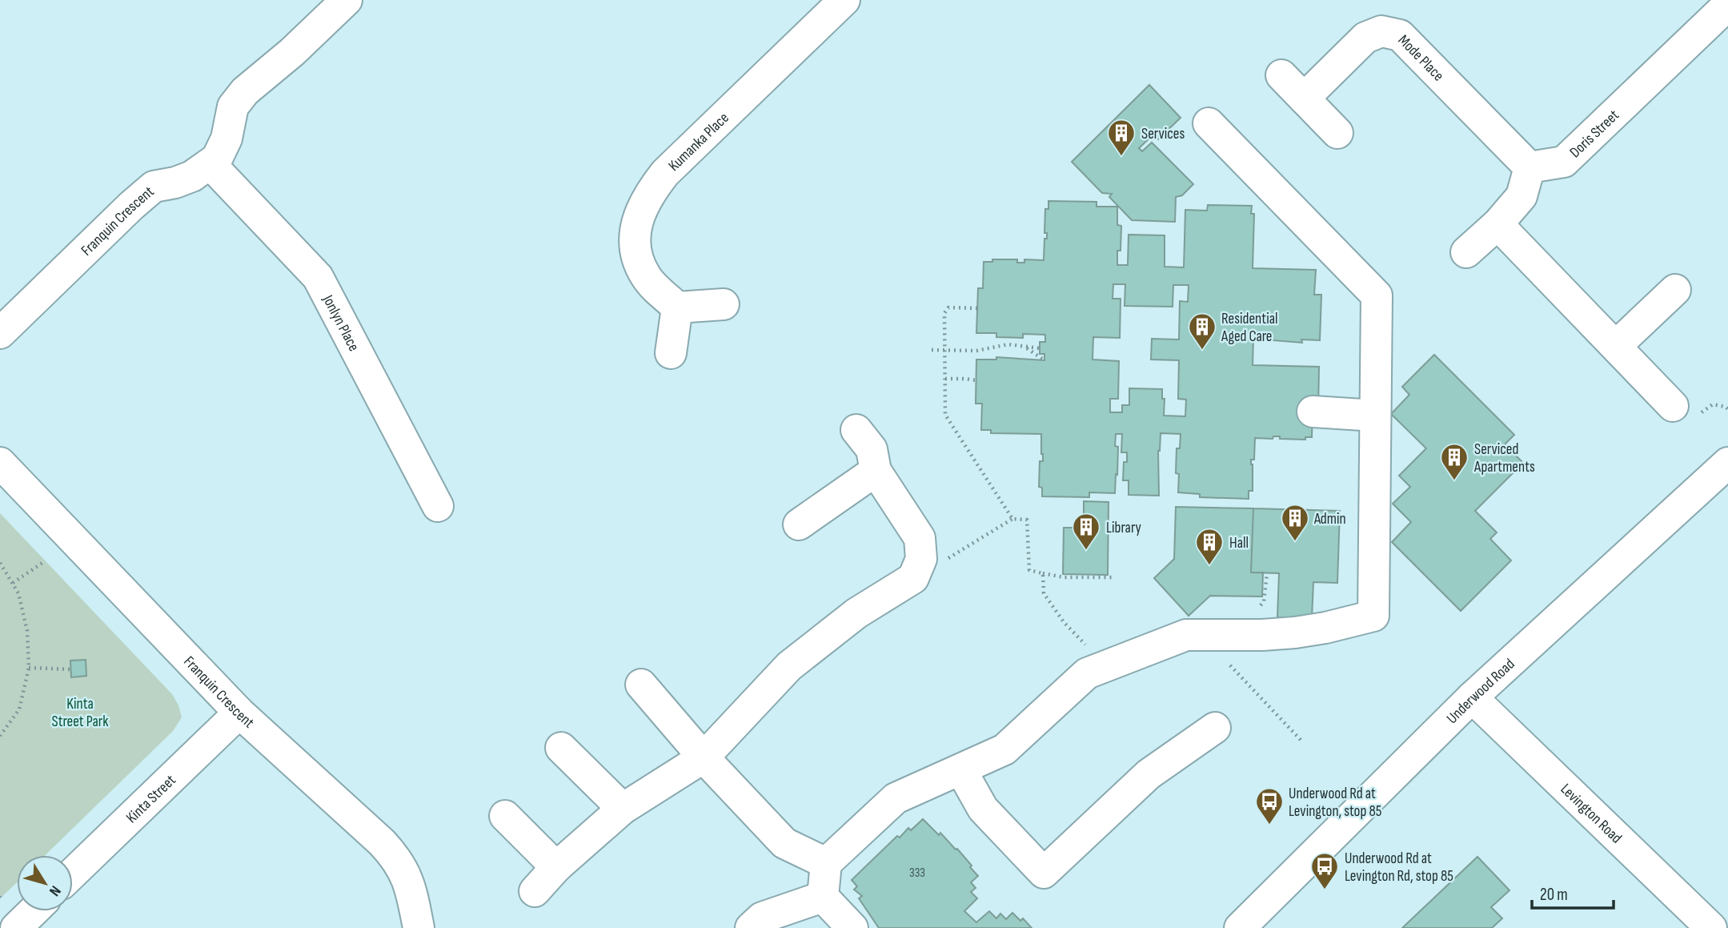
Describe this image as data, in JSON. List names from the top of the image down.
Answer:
{
  "streets": {
    "street": [
      "Mode Place",
      "Doris Street",
      "Kumanka Place",
      "Franquin Crescent",
      "Jonlyn Place",
      "Underwood Road",
      "Kinta Street",
      "Levington Road"
    ]
  },
  "crossings": [
    ["Mode Place", "Doris Street"],
    ["Franquin Crescent", "Jonlyn Place"],
    ["Franquin Crescent", "Kinta Street"],
    ["Underwood Road", "Levington Road"]
  ],
  "parks": ["Kinta Street Park"],
  "places": {
    "building": [
      "Services",
      "Residential Aged Care",
      "Serviced Apartments",
      "Admin",
      "Library",
      "Hall"
    ],
    "bus stop": ["Underwood Rd at Levington, stop 85", "Underwood Rd at Levington Rd, stop 85"]
  },
  "house_numbers": ["333"],
  "scale_bar": "20 m",
  "north": "bottom right"
}
